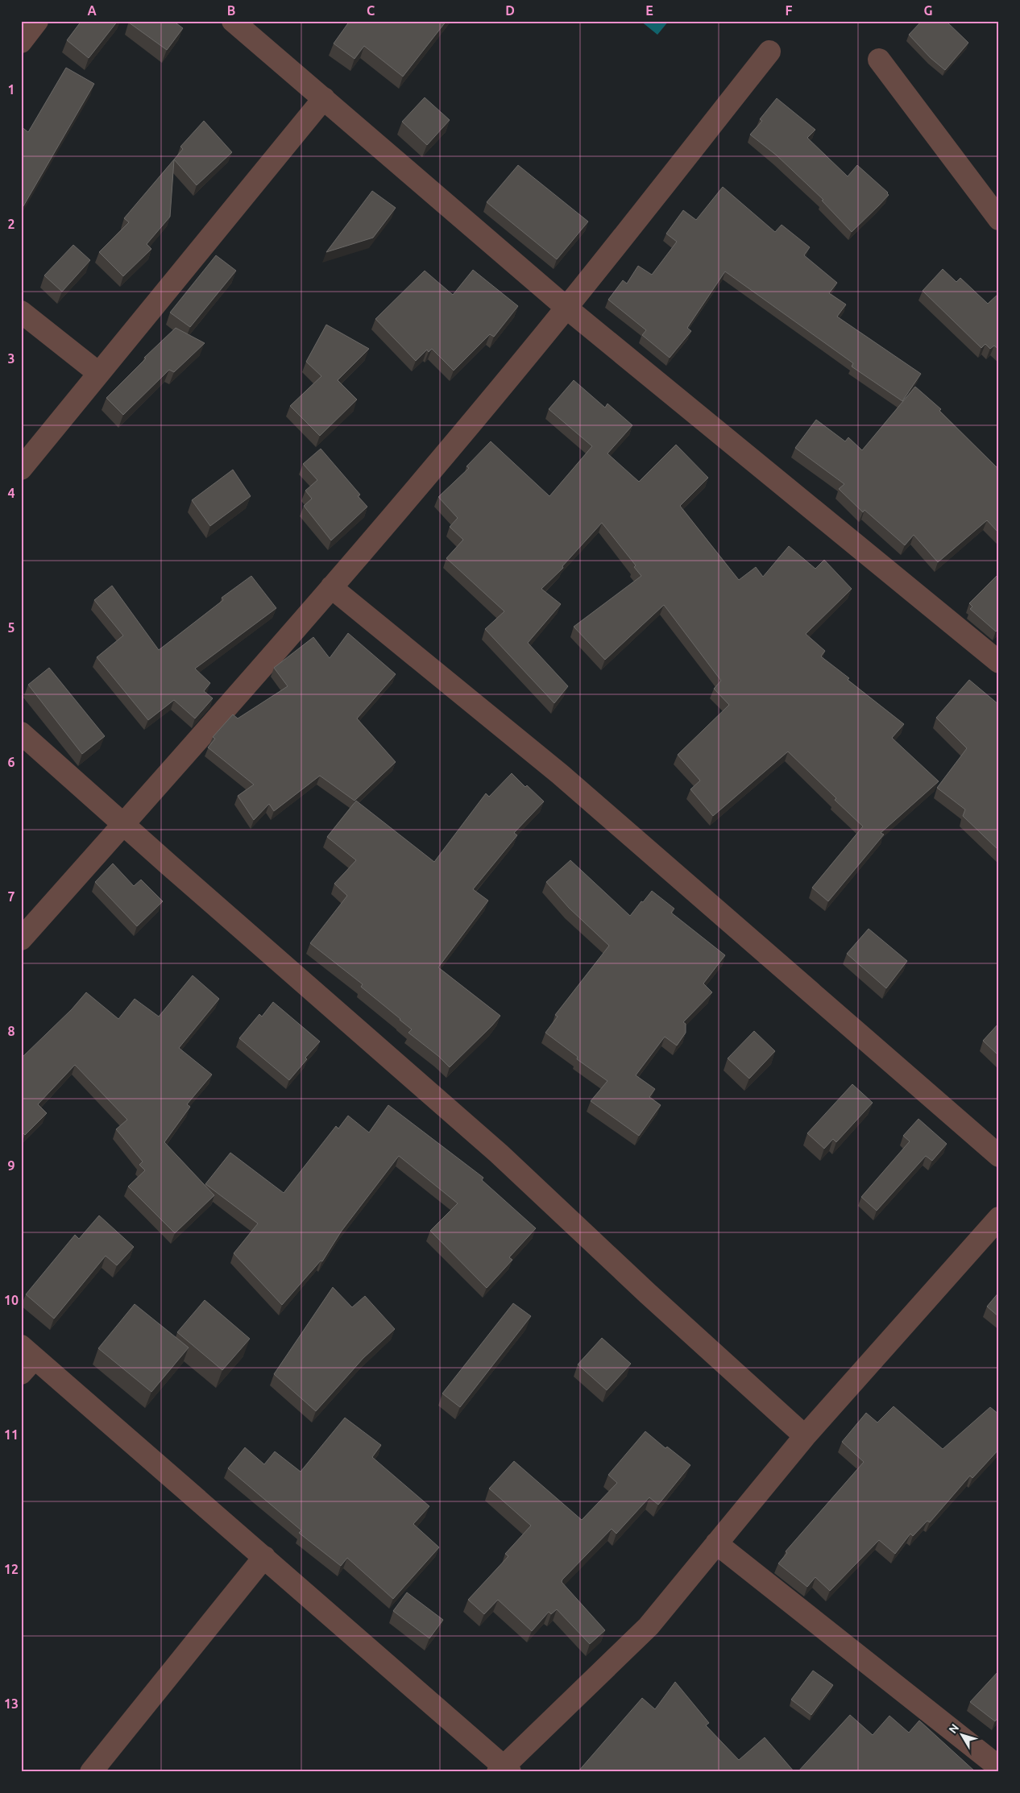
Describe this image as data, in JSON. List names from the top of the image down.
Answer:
{
  "north": "top left",
  "grid": {
    "columns": [
      "A",
      "B",
      "C",
      "D",
      "E",
      "F",
      "G"
    ],
    "rows": [
      "1",
      "2",
      "3",
      "4",
      "5",
      "6",
      "7",
      "8",
      "9",
      "10",
      "11",
      "12",
      "13"
    ]
  }
}
